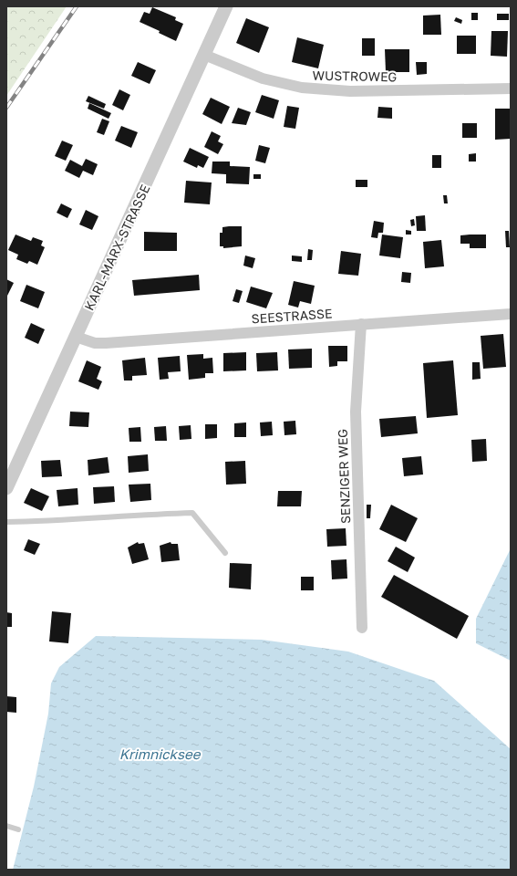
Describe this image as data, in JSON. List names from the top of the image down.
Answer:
{
  "streets": {
    "street": [
      "WUSTROWEG",
      "KARL-MARX-STRASSE",
      "SEESTRASSE",
      "SENZIGER WEG"
    ]
  },
  "crossings": [
    ["WUSTROWEG", "KARL-MARX-STRASSE"],
    ["KARL-MARX-STRASSE", "SEESTRASSE"],
    ["SEESTRASSE", "SENZIGER WEG"]
  ],
  "water": ["Krimnicksee"]
}
